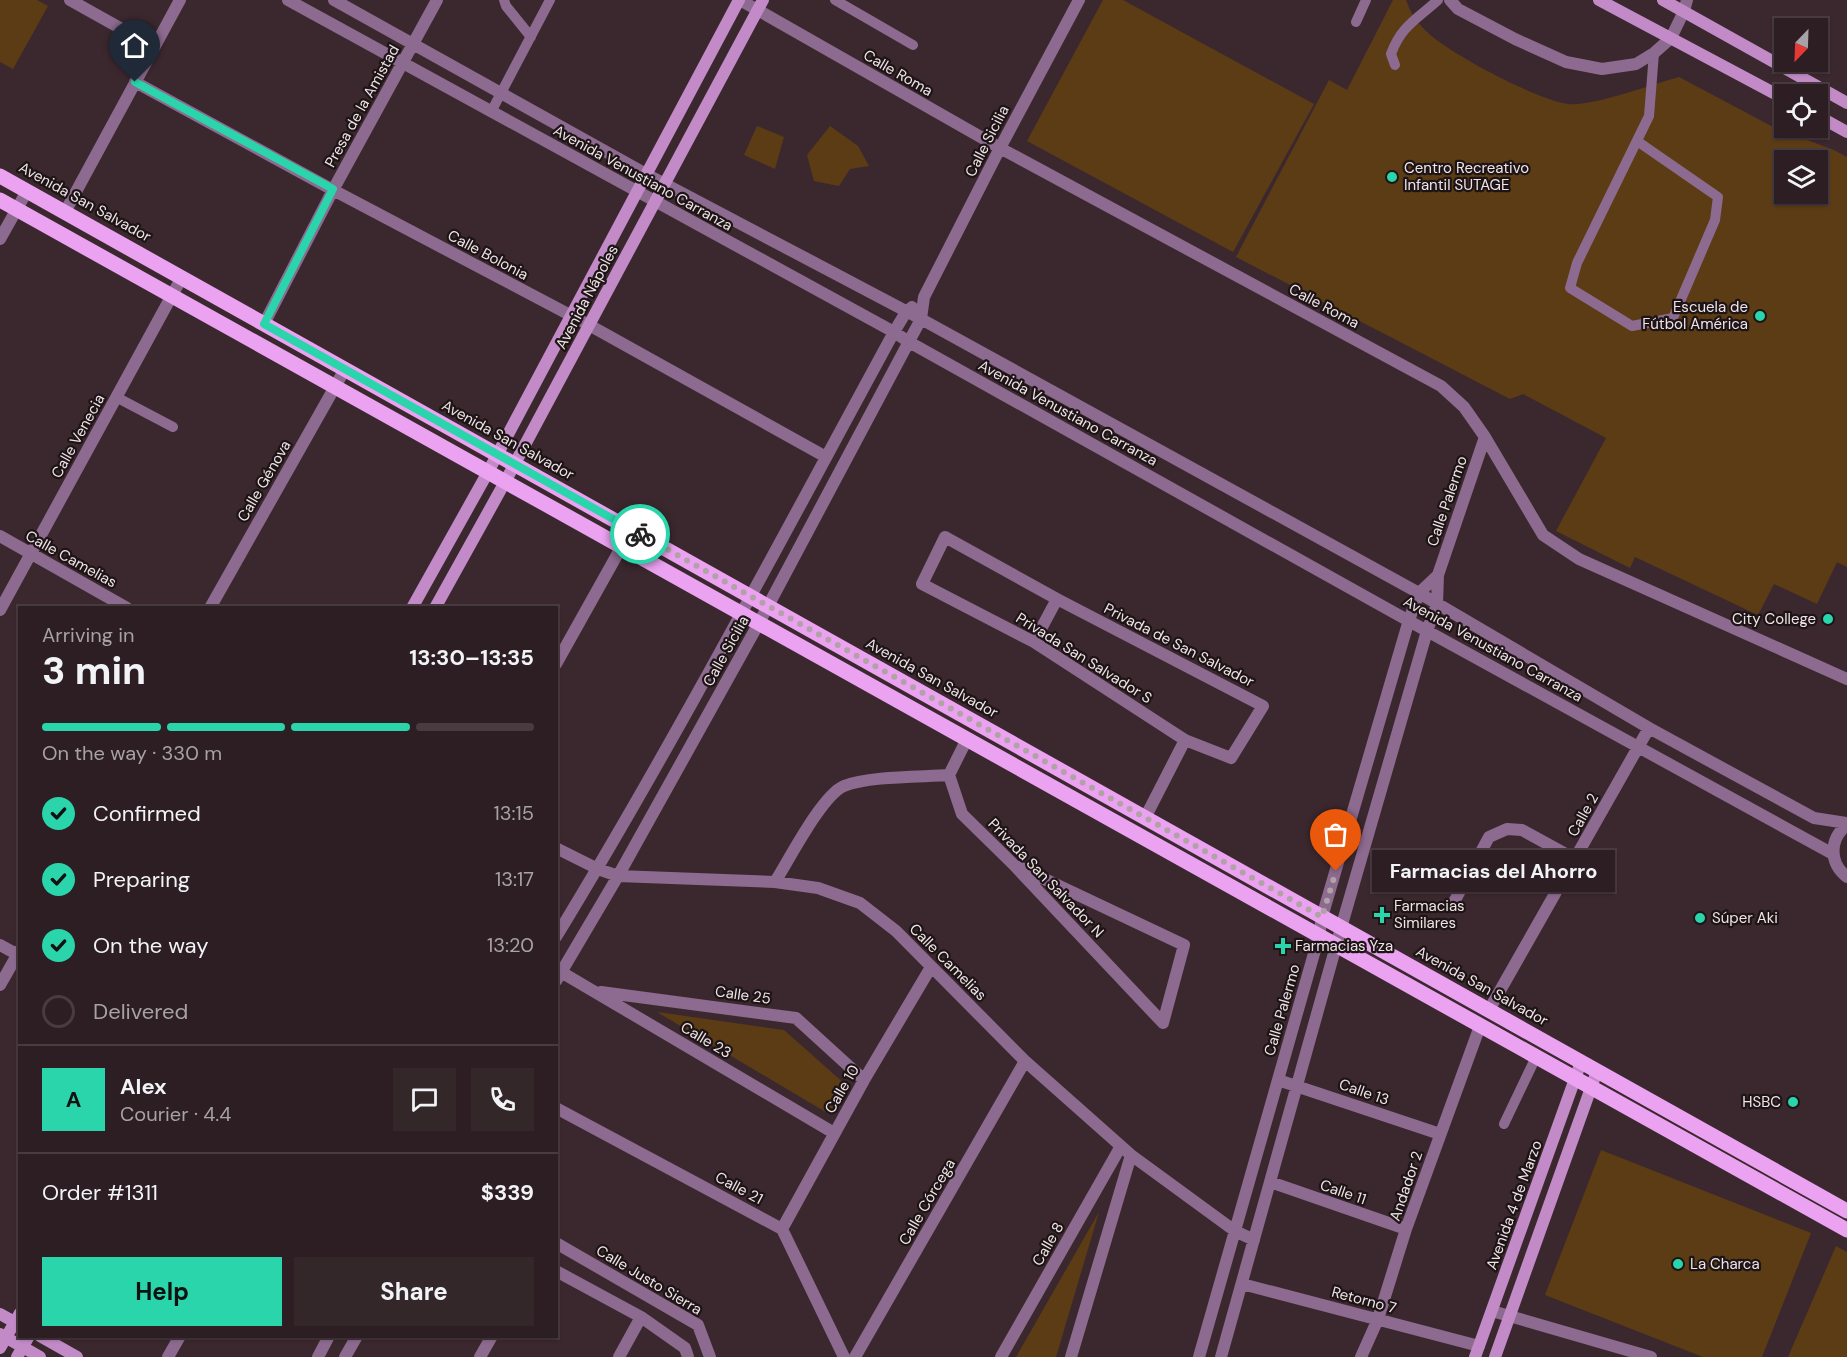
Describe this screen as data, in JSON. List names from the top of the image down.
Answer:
{
  "streets": {
    "main road": ["Avenida San Salvador", "Avenida Nápoles", "Avenida 4 de Marzo"],
    "street": [
      "Calle Roma",
      "Presa de la Amistad",
      "Calle Sicilia",
      "Avenida Venustiano Carranza",
      "Calle Bolonia",
      "Calle Venecia",
      "Calle Génova",
      "Calle Palermo",
      "Calle Camelias",
      "Privada de San Salvador",
      "Privada San Salvador S",
      "Calle 2",
      "Privada San Salvador N",
      "Calle 25",
      "Calle 23",
      "Calle 10",
      "Calle 13",
      "Andador 2",
      "Calle 21",
      "Calle 11",
      "Calle Córcega",
      "Calle 8",
      "Calle Justo Sierra",
      "Retorno 7"
    ]
  },
  "crossings": [
    ["Calle Roma", "Calle Sicilia"],
    ["Calle Roma", "Avenida Nápoles"],
    ["Calle Roma", "Calle Palermo"],
    ["Presa de la Amistad", "Avenida Venustiano Carranza"],
    ["Presa de la Amistad", "Avenida San Salvador"],
    ["Presa de la Amistad", "Calle Bolonia"],
    ["Calle Sicilia", "Avenida Venustiano Carranza"],
    ["Calle Sicilia", "Avenida San Salvador"],
    ["Calle Sicilia", "Calle Bolonia"],
    ["Calle Sicilia", "Calle Camelias"],
    ["Calle Sicilia", "Calle 23"],
    ["Avenida Venustiano Carranza", "Avenida Nápoles"],
    ["Avenida Venustiano Carranza", "Calle Palermo"],
    ["Avenida Venustiano Carranza", "Calle 2"],
    ["Avenida San Salvador", "Avenida Nápoles"],
    ["Avenida San Salvador", "Calle Venecia"],
    ["Avenida San Salvador", "Calle Génova"],
    ["Avenida San Salvador", "Calle Palermo"],
    ["Avenida San Salvador", "Calle 2"],
    ["Avenida San Salvador", "Avenida 4 de Marzo"],
    ["Calle Bolonia", "Avenida Nápoles"],
    ["Calle Venecia", "Calle Camelias"],
    ["Calle Palermo", "Calle Camelias"],
    ["Calle Palermo", "Calle 13"],
    ["Calle Palermo", "Calle 11"],
    ["Calle Palermo", "Retorno 7"],
    ["Calle Camelias", "Calle 10"],
    ["Calle Camelias", "Calle Córcega"],
    ["Calle Camelias", "Calle 8"],
    ["Privada de San Salvador", "Privada San Salvador S"],
    ["Calle 25", "Calle 23"],
    ["Calle 25", "Calle 10"],
    ["Calle 23", "Calle 10"],
    ["Calle 10", "Calle 21"],
    ["Calle 13", "Andador 2"],
    ["Andador 2", "Calle 11"],
    ["Andador 2", "Retorno 7"],
    ["Avenida 4 de Marzo", "Retorno 7"]
  ],
  "places": {
    "other": [
      "Centro Recreativo Infantil SUTAGE",
      "Escuela de Fútbol América",
      "City College",
      "Farmacias del Ahorro",
      "Súper Aki",
      "HSBC",
      "La Charca"
    ],
    "health": ["Farmacias Similares", "Farmacias Yza"]
  },
  "north": "bottom left",
  "page": {
    "heading": ["3 min", "Arriving in", "13:30–13:35"],
    "panel": [
      "Alex",
      "Courier · 4.4",
      "Order #1311",
      "$339"
    ],
    "bar": "On the way · 330 m",
    "list": [
      ["Confirmed", "13:15"],
      ["Preparing", "13:17"],
      ["On the way", "13:20"],
      "Delivered"
    ],
    "bubble": "Farmacias del Ahorro",
    "round": "A",
    "buttons": ["Help", "Share"]
  }
}
